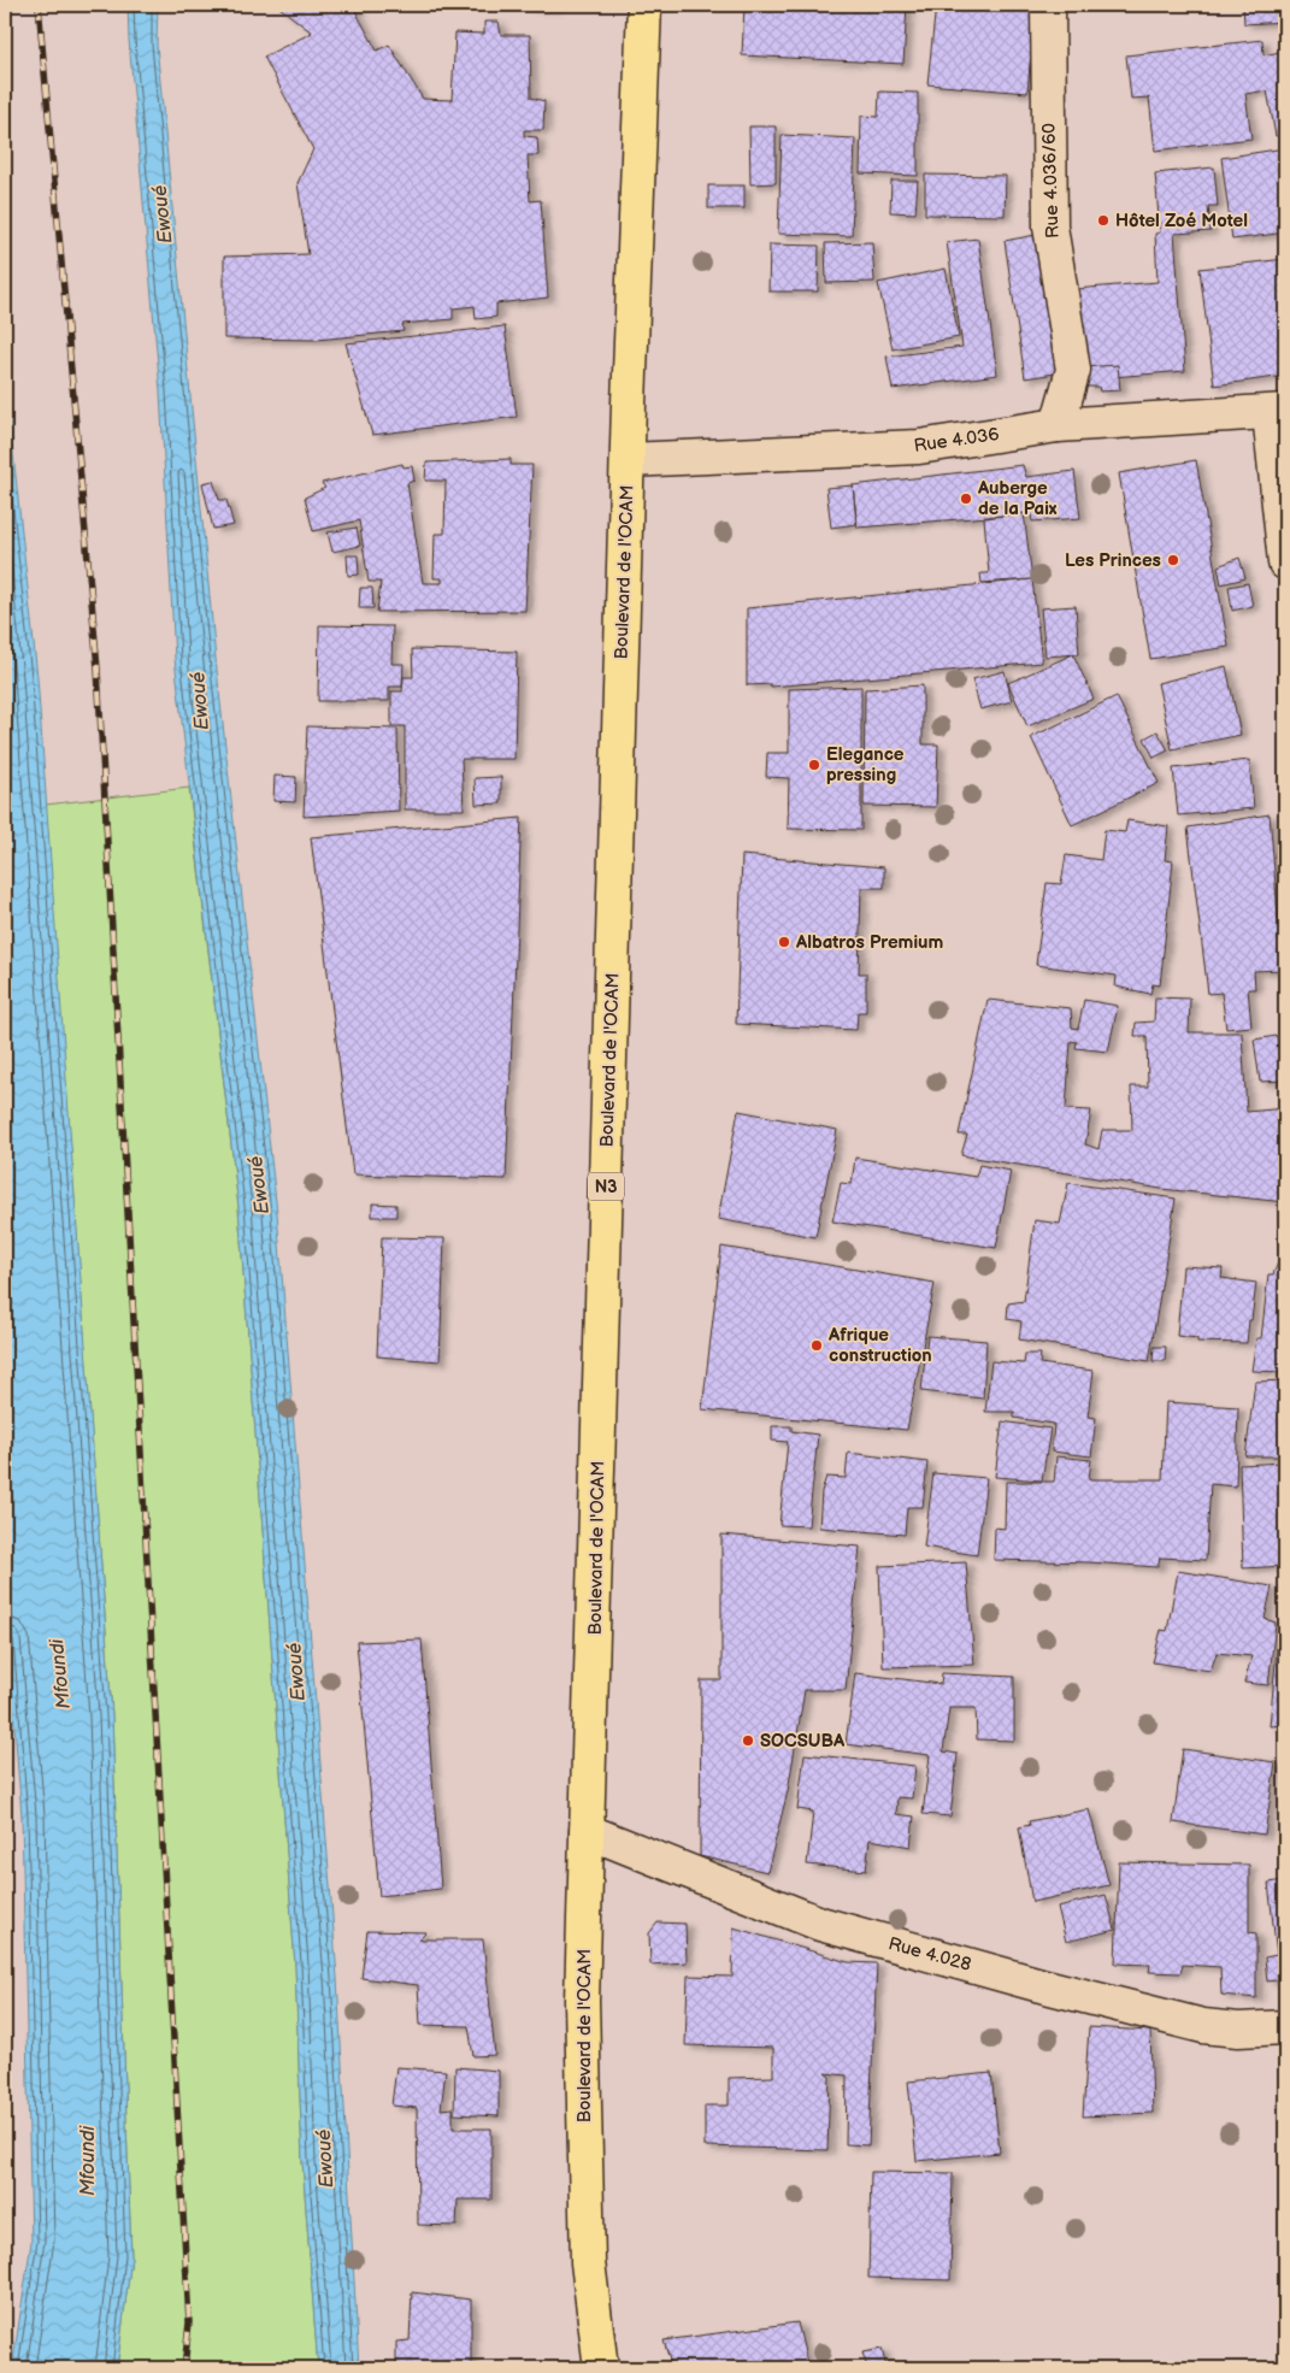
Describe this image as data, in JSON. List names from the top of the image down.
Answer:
{
  "streets": {
    "highway": ["Boulevard de l'OCAM", "N3"],
    "street": ["Rue 4.036/60", "Rue 4.036", "Rue 4.028"]
  },
  "crossings": [
    ["Rue 4.036/60", "Rue 4.036"],
    ["Rue 4.036", "Boulevard de l'OCAM"],
    ["Boulevard de l'OCAM", "Rue 4.028"]
  ],
  "water": ["Ewoué", "Mfoundi"],
  "places": [
    "Hôtel Zoé Motel",
    "Auberge de la Paix",
    "Les Princes",
    "Elegance pressing",
    "Albatros Premium",
    "Afrique construction",
    "SOCSUBA"
  ]
}
